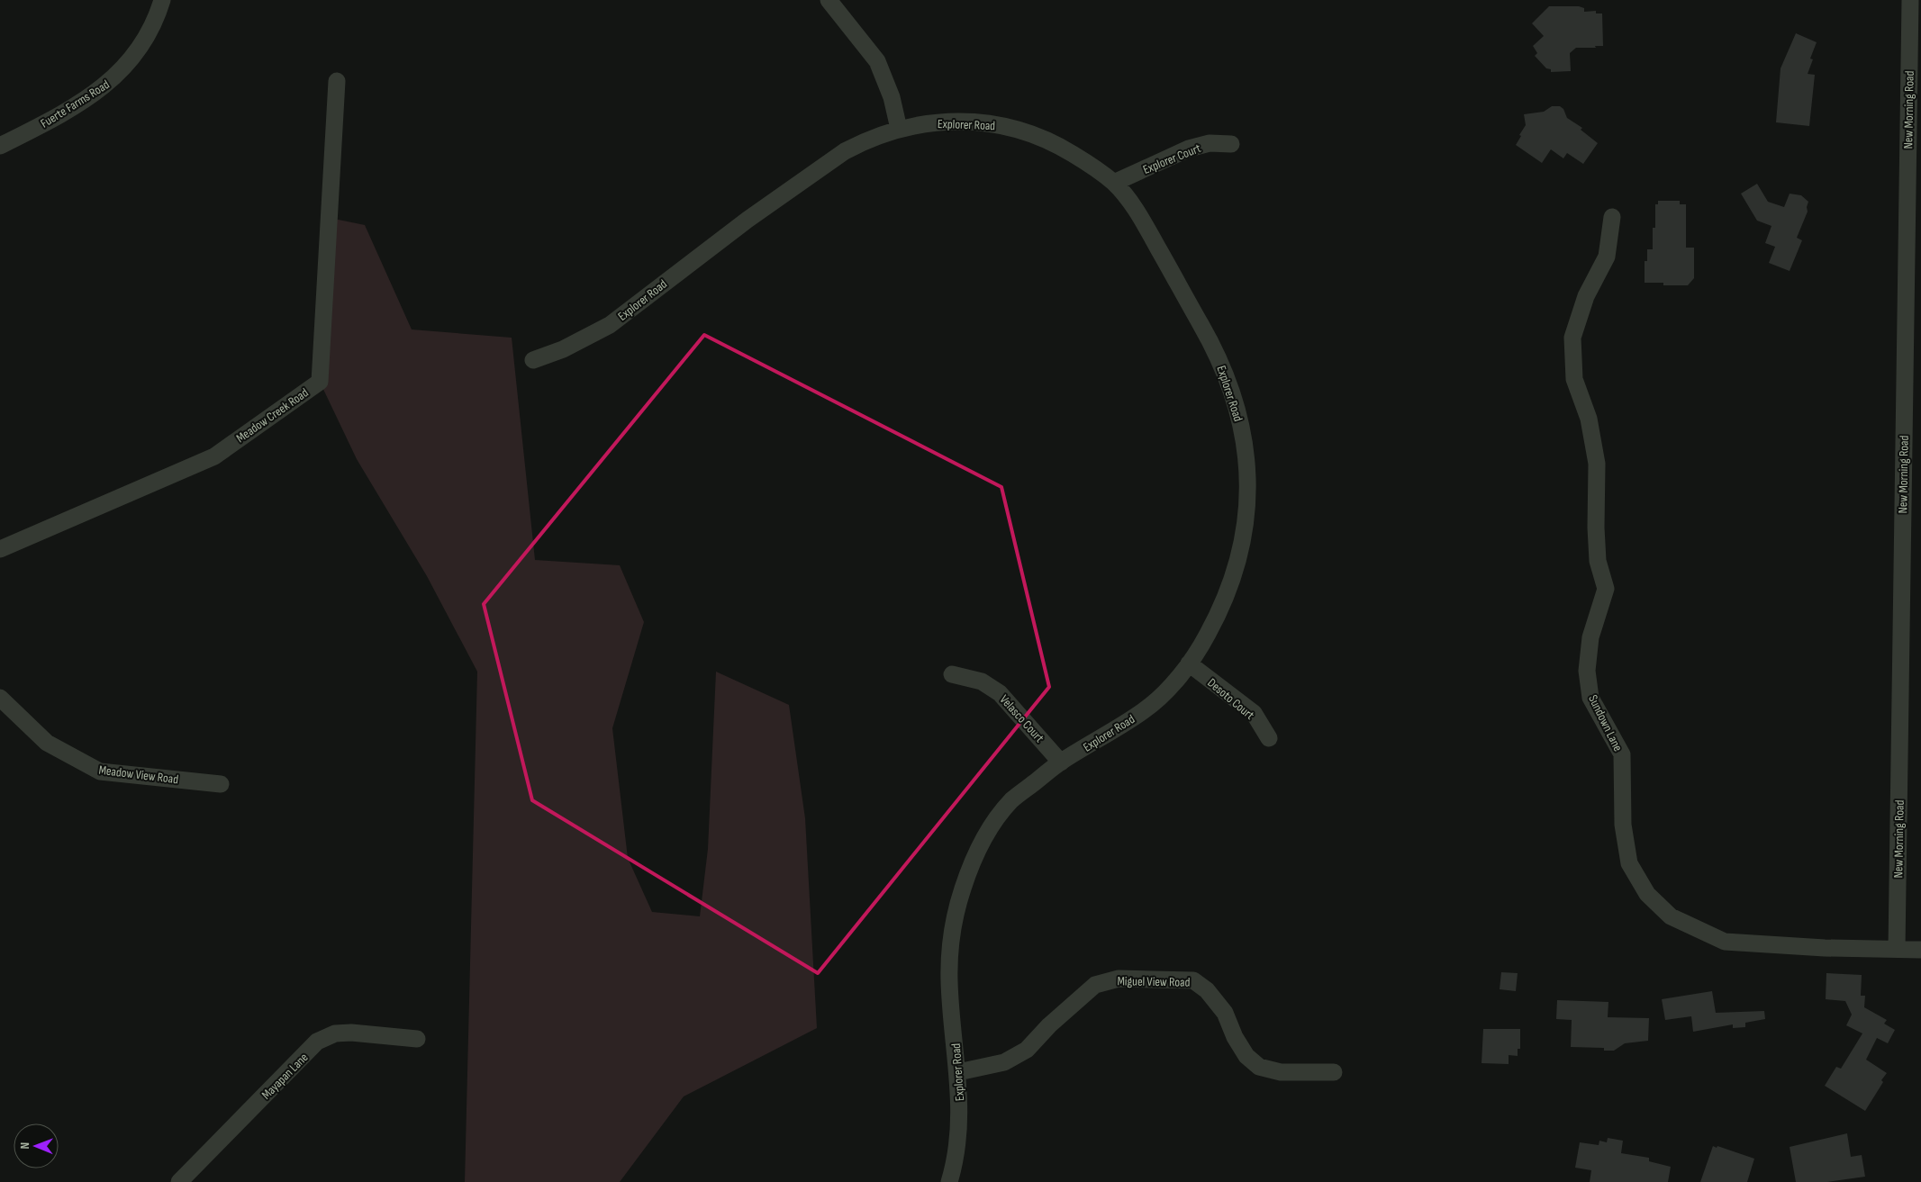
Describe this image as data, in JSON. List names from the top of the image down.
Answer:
{
  "streets": {
    "street": [
      "Fuerte Farms Road",
      "New Morning Road",
      "Explorer Road",
      "Explorer Court",
      "Meadow Creek Road",
      "Desoto Court",
      "Velasco Court",
      "Sundown Lane",
      "Meadow View Road",
      "Miguel View Road",
      "Mayapan Lane"
    ]
  },
  "crossings": [
    ["New Morning Road", "Sundown Lane"],
    ["Explorer Road", "Explorer Court"],
    ["Explorer Road", "Desoto Court"],
    ["Explorer Road", "Velasco Court"],
    ["Explorer Road", "Miguel View Road"]
  ],
  "north": "left"
}
